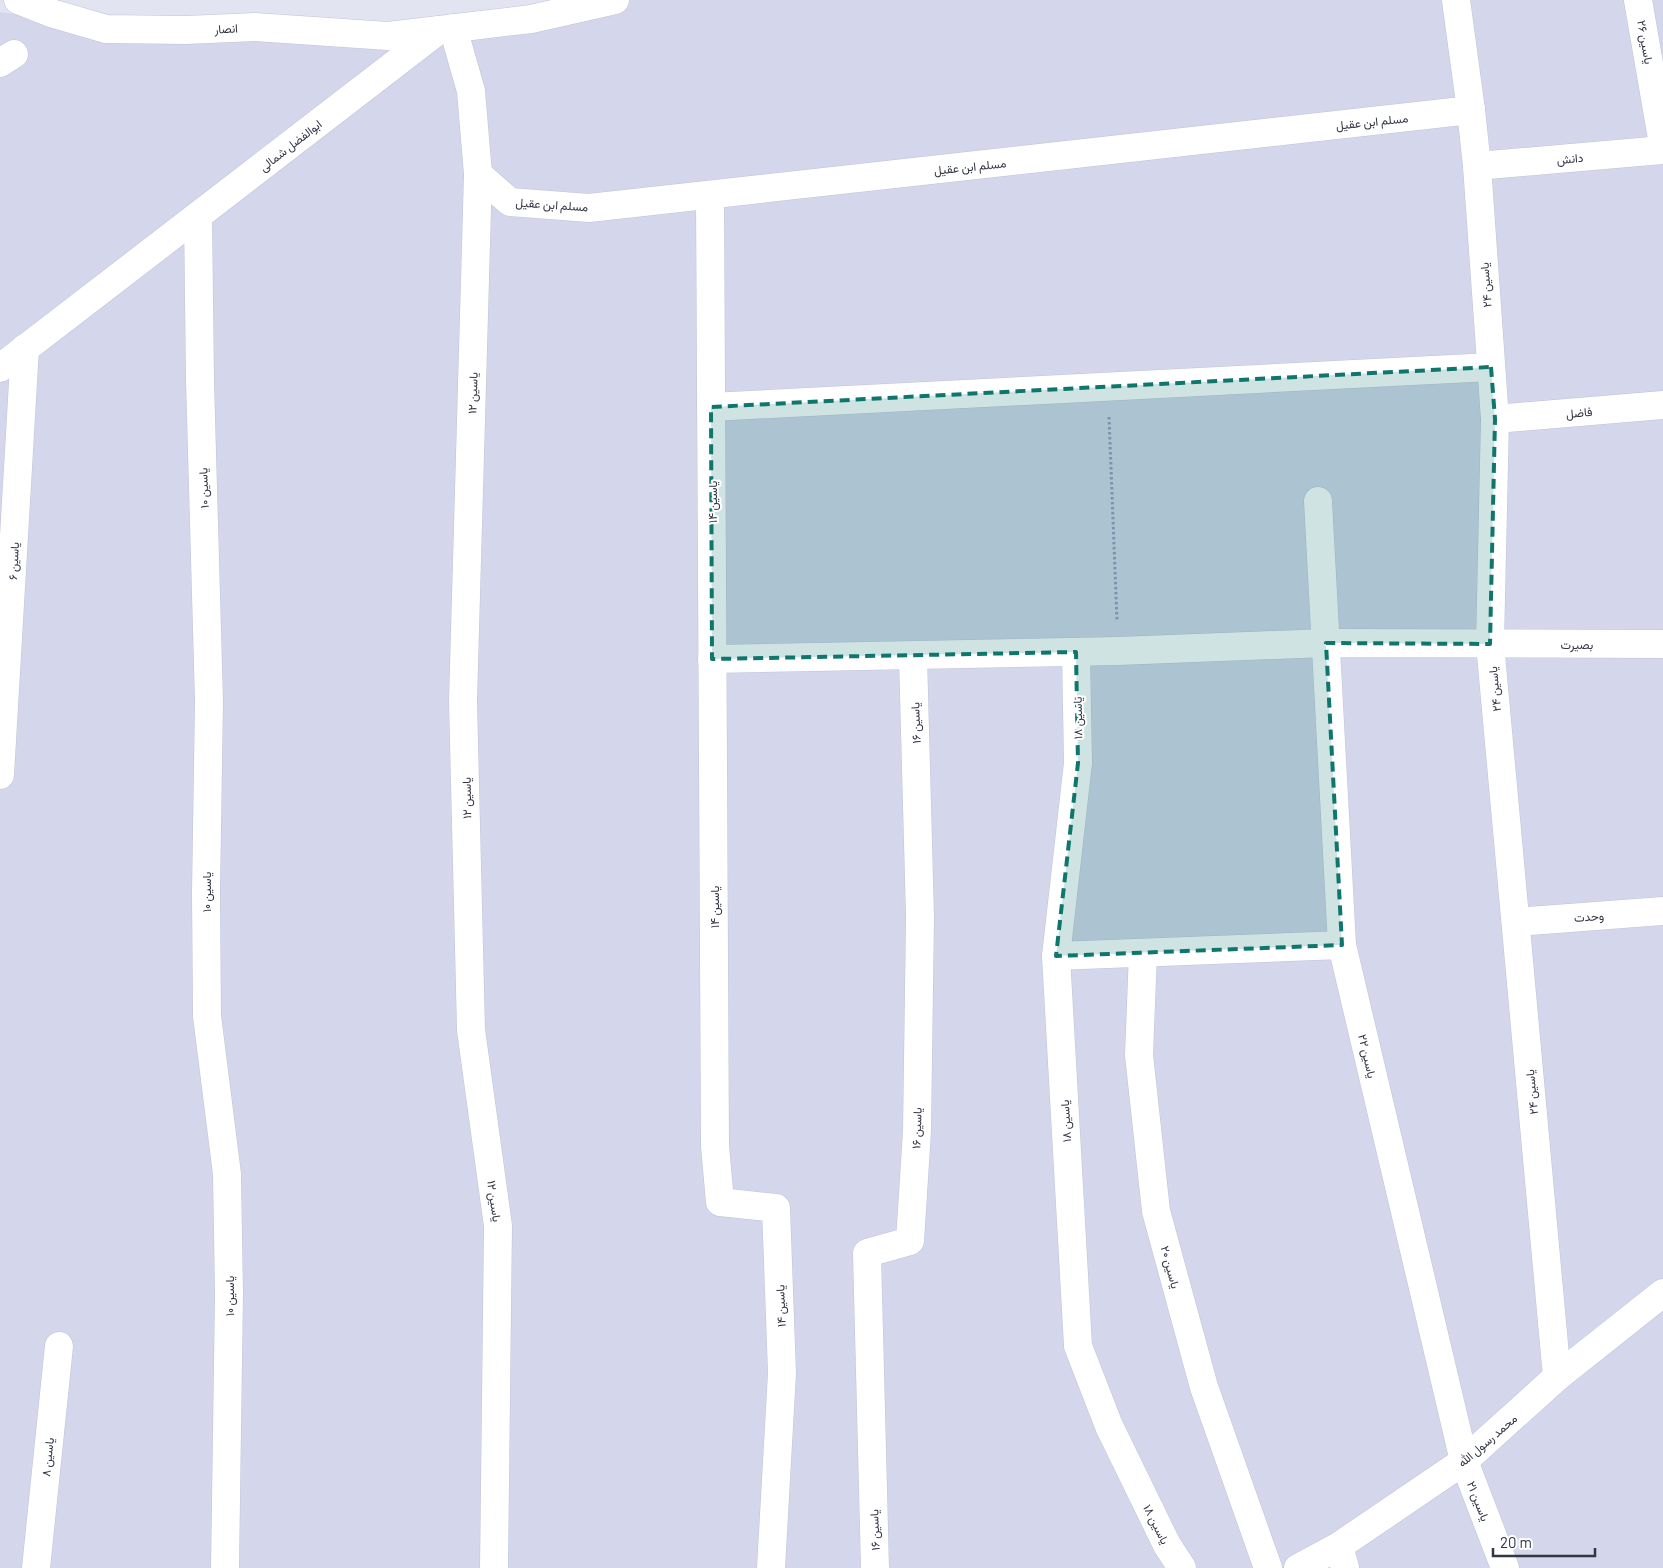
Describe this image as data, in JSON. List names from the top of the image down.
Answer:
{
  "streets": {
    "street": [
      "انصار",
      "یاسین ۲۶",
      "مسلم ابن عقیل",
      "ابوالفضل شمالی",
      "دانش",
      "یاسین ۲۴",
      "یاسین ۱۲",
      "فاضل",
      "یاسین ۱۰",
      "یاسین ۱۴",
      "یاسین ۶",
      "بصیرت",
      "یاسین ۱۸",
      "یاسین ۱۶",
      "وحدت",
      "یاسین ۲۲",
      "یاسین ۲۰",
      "محمد رسول الله",
      "یاسین ۸",
      "یاسین ۲۱"
    ]
  },
  "crossings": [
    ["انصار", "ابوالفضل شمالی"],
    ["انصار", "یاسین ۱۲"],
    ["مسلم ابن عقیل", "یاسین ۲۴"],
    ["مسلم ابن عقیل", "یاسین ۱۲"],
    ["مسلم ابن عقیل", "یاسین ۱۴"],
    ["ابوالفضل شمالی", "یاسین ۱۲"],
    ["ابوالفضل شمالی", "یاسین ۱۰"],
    ["ابوالفضل شمالی", "یاسین ۶"],
    ["دانش", "یاسین ۲۴"],
    ["یاسین ۲۴", "فاضل"],
    ["یاسین ۲۴", "بصیرت"],
    ["یاسین ۲۴", "وحدت"],
    ["یاسین ۲۴", "محمد رسول الله"],
    ["یاسین ۱۴", "بصیرت"],
    ["بصیرت", "یاسین ۱۸"],
    ["بصیرت", "یاسین ۱۶"],
    ["بصیرت", "یاسین ۲۲"],
    ["یاسین ۲۲", "محمد رسول الله"],
    ["یاسین ۲۲", "یاسین ۲۱"],
    ["محمد رسول الله", "یاسین ۲۱"]
  ],
  "scale_bar": "20 m"
}
